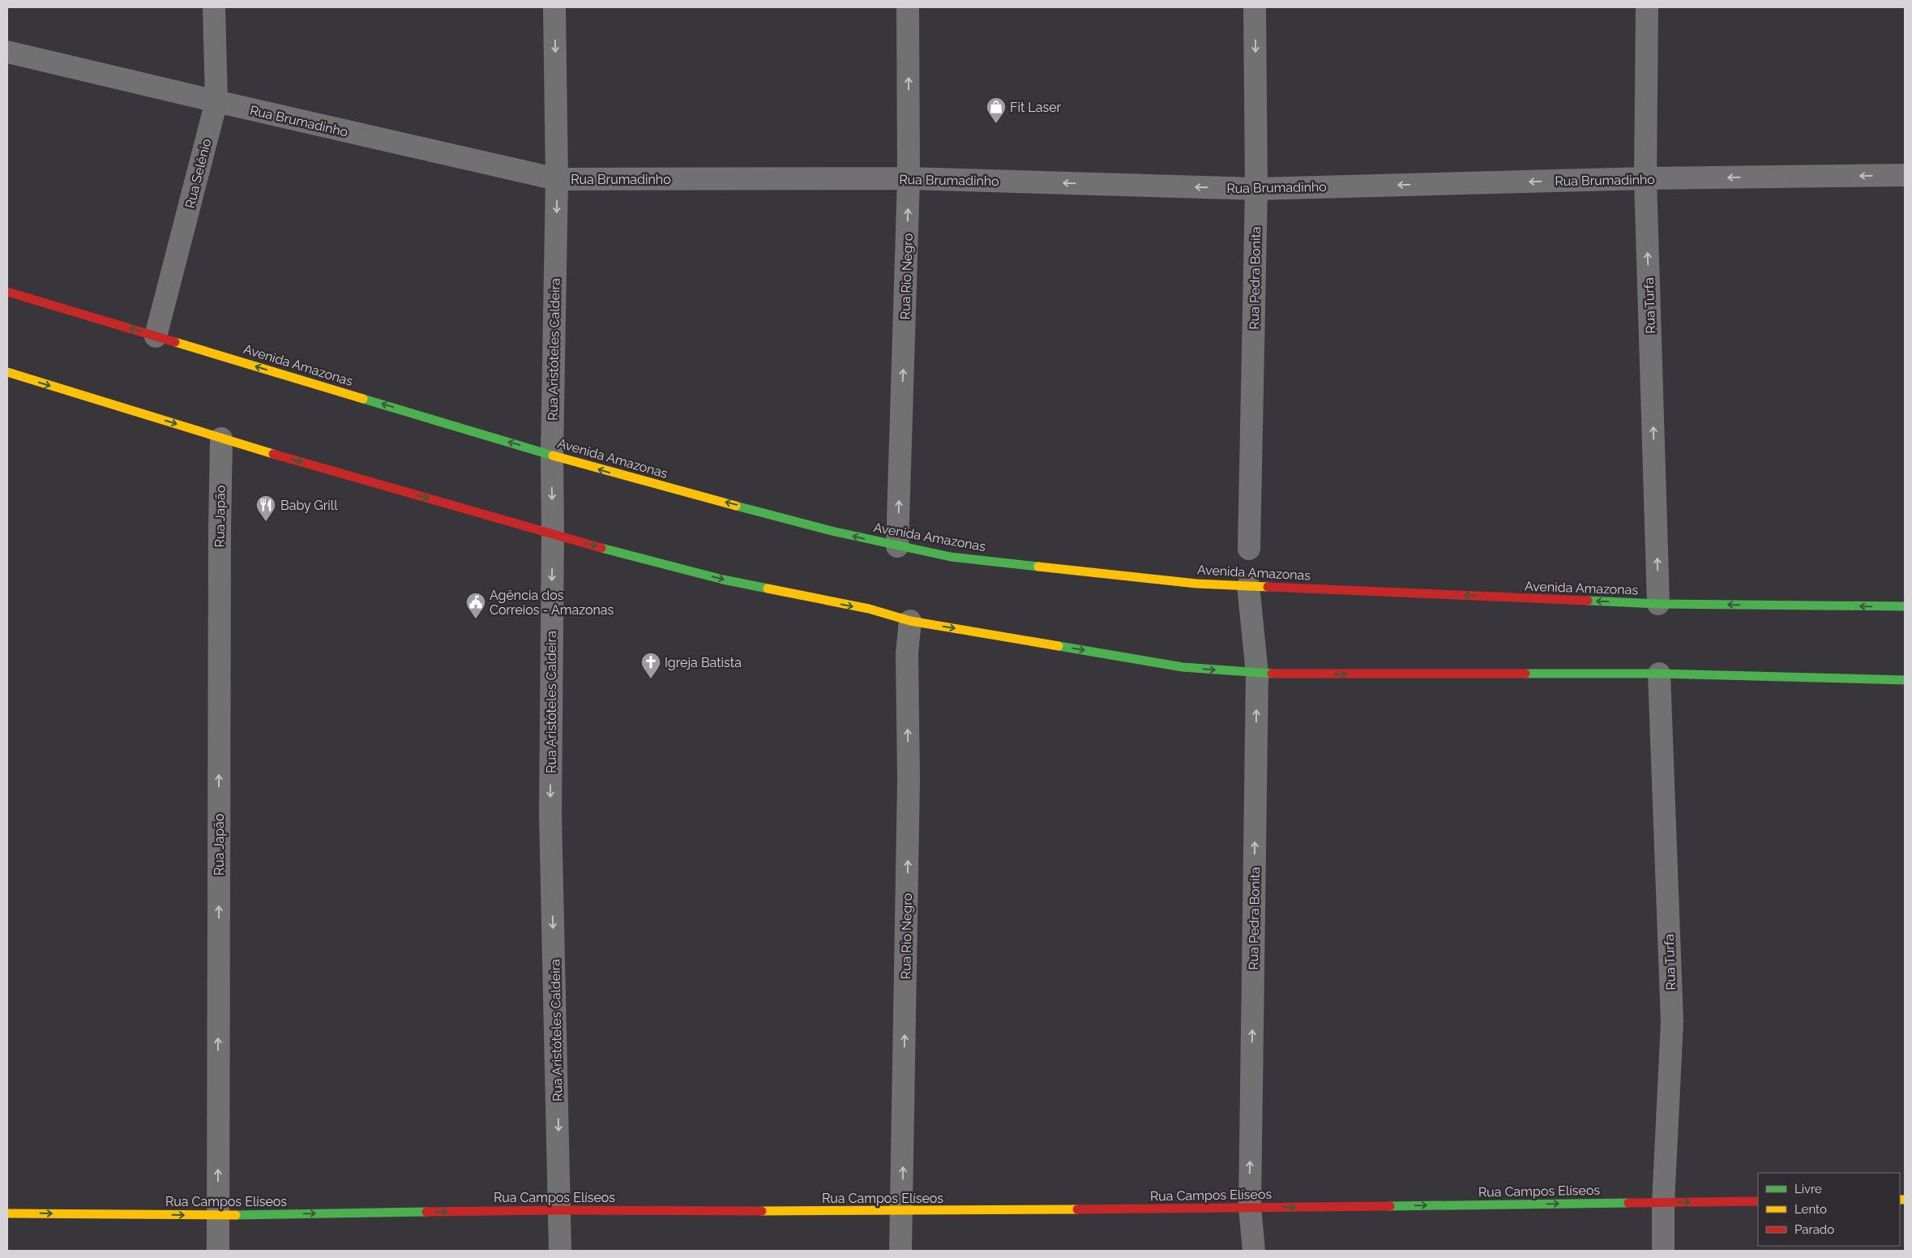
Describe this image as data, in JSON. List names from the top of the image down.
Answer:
{
  "streets": {
    "main road": ["Avenida Amazonas", "Rua Campos Elíseos"],
    "street": [
      "Rua Brumadinho",
      "Rua Selênio",
      "Rua Rio Negro",
      "Rua Pedra Bonita",
      "Rua Turfa",
      "Rua Aristóteles Caldeira",
      "Rua Japão"
    ]
  },
  "crossings": [
    ["Rua Brumadinho", "Rua Selênio"],
    ["Rua Brumadinho", "Rua Rio Negro"],
    ["Rua Brumadinho", "Rua Pedra Bonita"],
    ["Rua Brumadinho", "Rua Turfa"],
    ["Rua Brumadinho", "Rua Aristóteles Caldeira"],
    ["Rua Selênio", "Avenida Amazonas"],
    ["Rua Rio Negro", "Avenida Amazonas"],
    ["Rua Rio Negro", "Rua Campos Elíseos"],
    ["Rua Pedra Bonita", "Avenida Amazonas"],
    ["Rua Pedra Bonita", "Rua Campos Elíseos"],
    ["Rua Turfa", "Avenida Amazonas"],
    ["Rua Turfa", "Rua Campos Elíseos"],
    ["Rua Aristóteles Caldeira", "Avenida Amazonas"],
    ["Rua Aristóteles Caldeira", "Rua Campos Elíseos"],
    ["Rua Japão", "Rua Campos Elíseos"]
  ],
  "one_way": [
    "Rua Brumadinho",
    "Rua Rio Negro",
    "Rua Turfa",
    "Rua Aristóteles Caldeira",
    "Rua Japão",
    "Rua Campos Elíseos"
  ],
  "places": {
    "shop": ["Fit Laser"],
    "restaurant": ["Baby Grill"],
    "public building": ["Agência dos Correios - Amazonas"],
    "church": ["Igreja Batista"]
  },
  "legend": ["Livre", "Lento", "Parado"]
}
